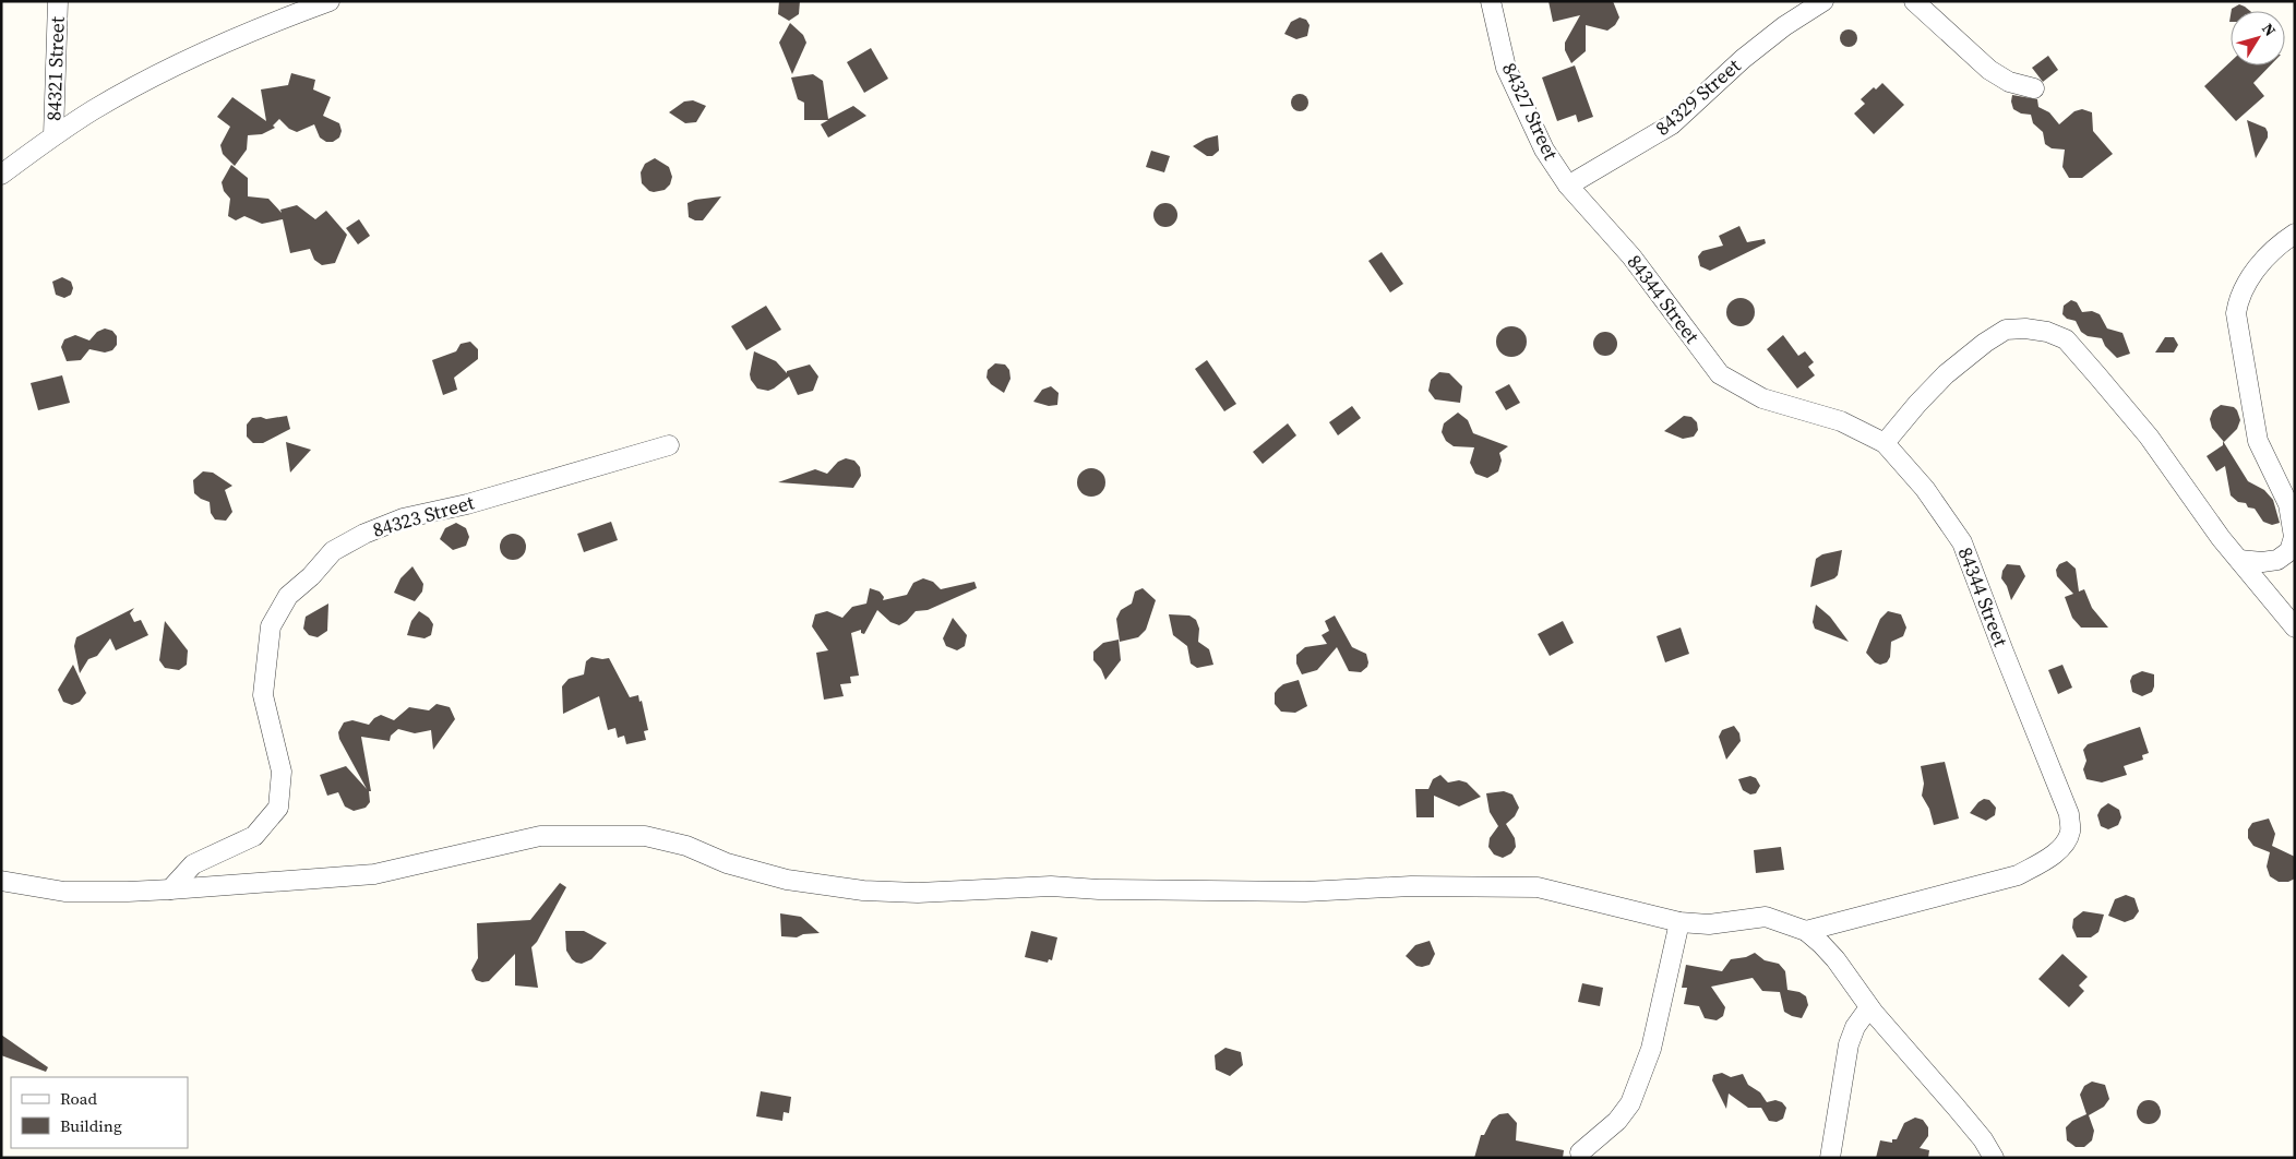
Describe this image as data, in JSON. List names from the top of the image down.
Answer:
{
  "streets": {
    "street": [
      "84321 Street",
      "84329 Street",
      "84327 Street",
      "84344 Street",
      "84323 Street"
    ]
  },
  "crossings": [
    ["84329 Street", "84327 Street"],
    ["84329 Street", "84344 Street"],
    ["84327 Street", "84344 Street"]
  ],
  "legend": ["Road", "Building"],
  "north": "top right"
}
